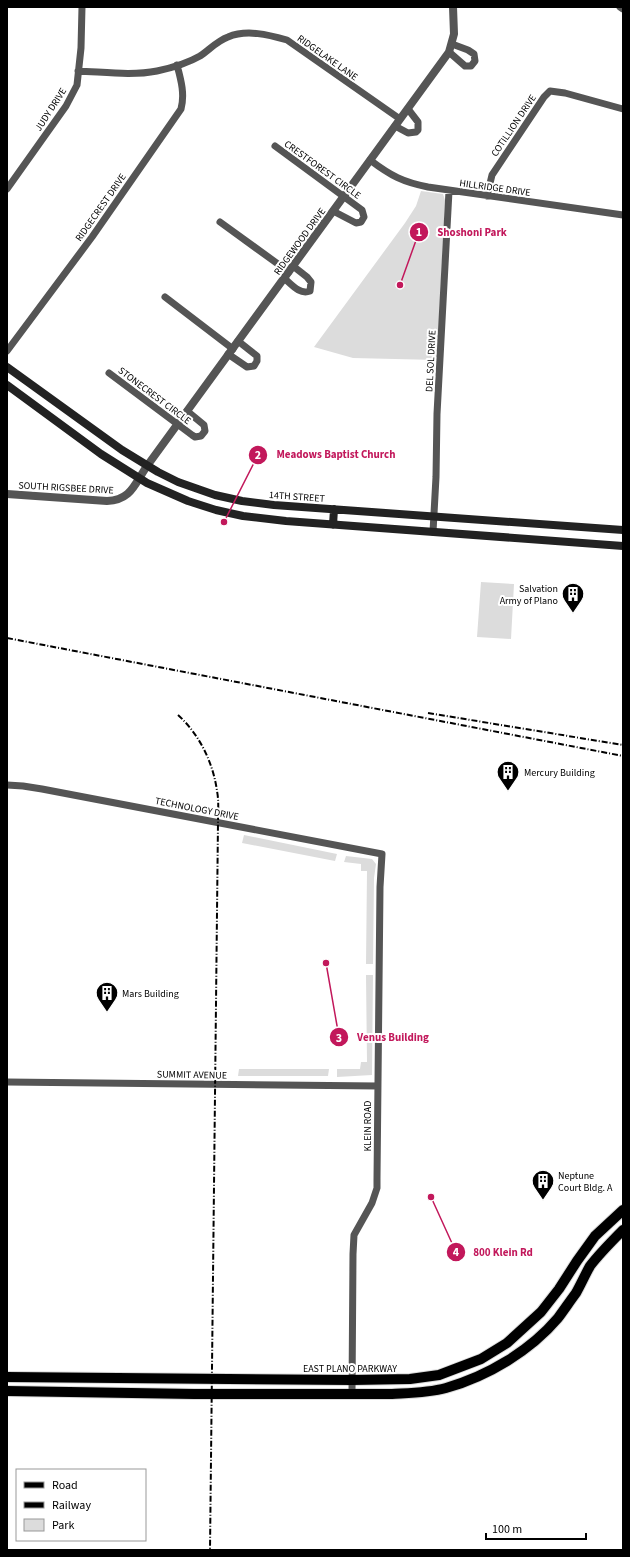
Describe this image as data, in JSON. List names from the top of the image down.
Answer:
{
  "streets": {
    "main road": ["14TH STREET", "EAST PLANO PARKWAY"],
    "street": [
      "RIDGELAKE LANE",
      "JUDY DRIVE",
      "COTILLION DRIVE",
      "CRESTFOREST CIRCLE",
      "HILLRIDGE DRIVE",
      "RIDGECREST DRIVE",
      "RIDGEWOOD DRIVE",
      "DEL SOL DRIVE",
      "STONECREST CIRCLE",
      "SOUTH RIGSBEE DRIVE",
      "TECHNOLOGY DRIVE",
      "SUMMIT AVENUE",
      "KLEIN ROAD"
    ]
  },
  "crossings": [
    ["RIDGELAKE LANE", "JUDY DRIVE"],
    ["RIDGELAKE LANE", "RIDGECREST DRIVE"],
    ["RIDGELAKE LANE", "RIDGEWOOD DRIVE"],
    ["COTILLION DRIVE", "HILLRIDGE DRIVE"],
    ["CRESTFOREST CIRCLE", "RIDGEWOOD DRIVE"],
    ["HILLRIDGE DRIVE", "RIDGEWOOD DRIVE"],
    ["HILLRIDGE DRIVE", "DEL SOL DRIVE"],
    ["RIDGEWOOD DRIVE", "STONECREST CIRCLE"],
    ["RIDGEWOOD DRIVE", "SOUTH RIGSBEE DRIVE"],
    ["RIDGEWOOD DRIVE", "14TH STREET"],
    ["DEL SOL DRIVE", "14TH STREET"],
    ["TECHNOLOGY DRIVE", "KLEIN ROAD"],
    ["SUMMIT AVENUE", "KLEIN ROAD"],
    ["KLEIN ROAD", "EAST PLANO PARKWAY"]
  ],
  "places": {
    "other": [
      "Shoshoni Park",
      "Meadows Baptist Church",
      "Venus Building",
      "800 Klein Rd"
    ],
    "building": [
      "Salvation Army of Plano",
      "Mercury Building",
      "Mars Building",
      "Neptune Court Bldg. A"
    ]
  },
  "legend": ["Road", "Railway", "Park"],
  "scale_bar": "100 m"
}
